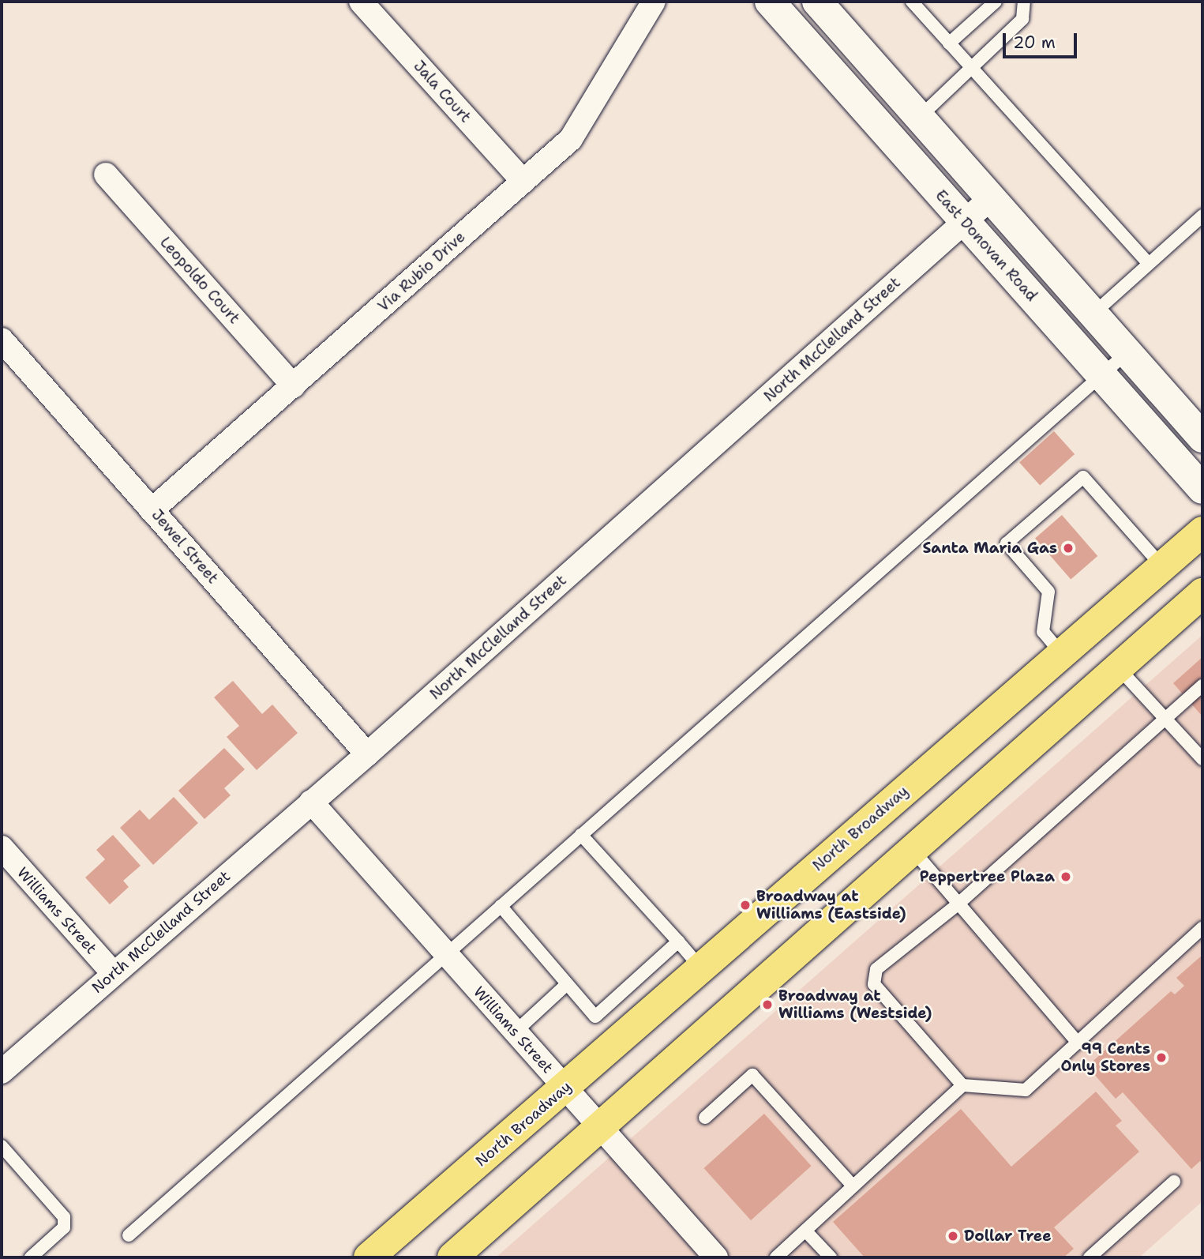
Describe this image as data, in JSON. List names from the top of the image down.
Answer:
{
  "streets": {
    "main road": ["East Donovan Road", "North Broadway"],
    "street": [
      "Jala Court",
      "Via Rubio Drive",
      "Leopoldo Court",
      "North McClelland Street",
      "Jewel Street",
      "Williams Street"
    ]
  },
  "crossings": [
    ["Jala Court", "Via Rubio Drive"],
    ["East Donovan Road", "North McClelland Street"],
    ["Via Rubio Drive", "Leopoldo Court"],
    ["Via Rubio Drive", "Jewel Street"],
    ["North McClelland Street", "Jewel Street"],
    ["North McClelland Street", "Williams Street"],
    ["North Broadway", "Williams Street"]
  ],
  "places": [
    "Santa Maria Gas",
    "Peppertree Plaza",
    "Broadway at Williams (Eastside)",
    "Broadway at Williams (Westside)",
    "99 Cents Only Stores",
    "Dollar Tree"
  ],
  "scale_bar": "20 m"
}
